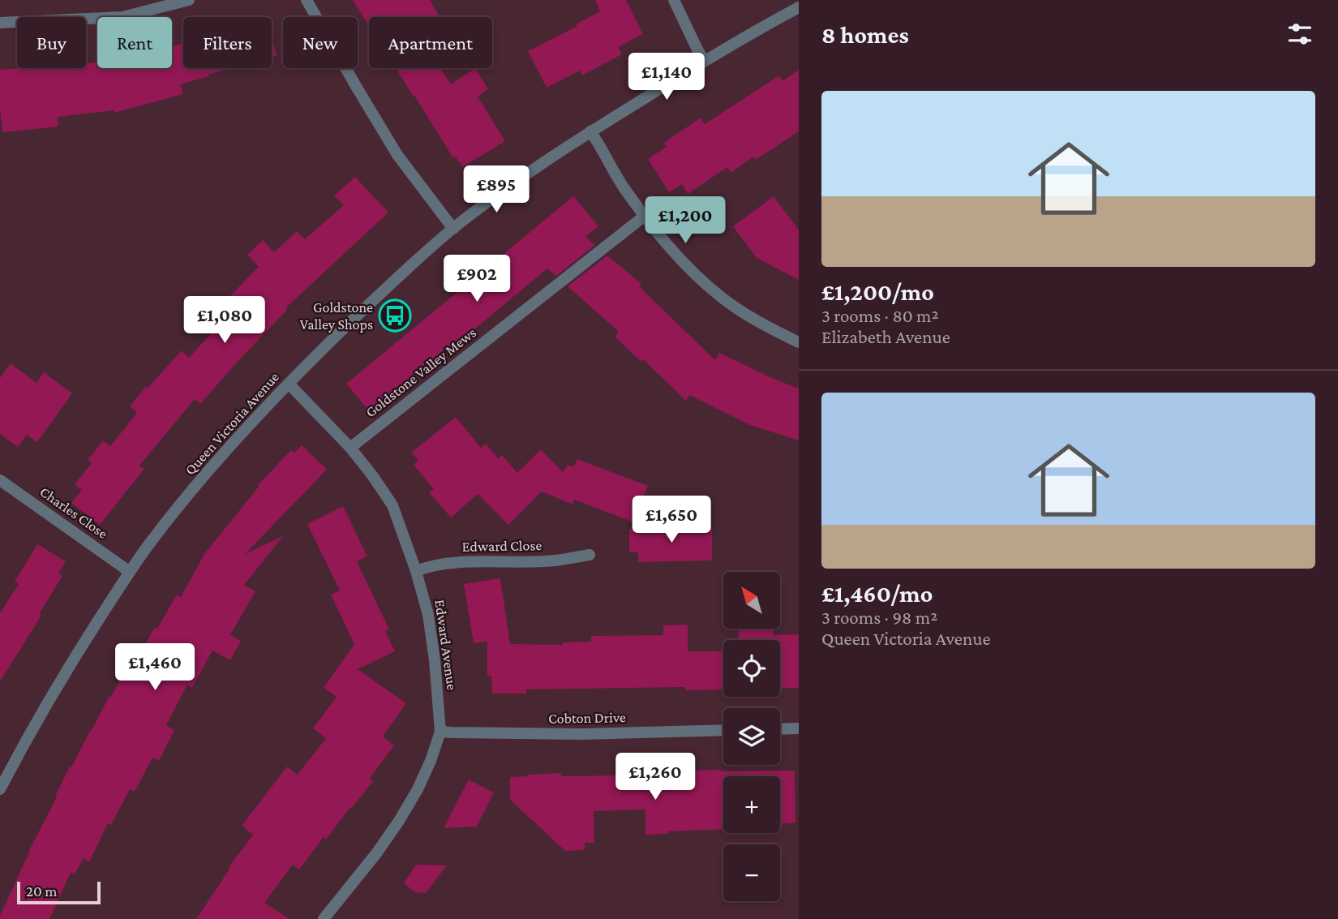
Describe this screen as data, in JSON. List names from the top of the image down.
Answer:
{
  "streets": {
    "street": [
      "Goldstone Valley Mews",
      "Queen Victoria Avenue",
      "Charles Close",
      "Edward Close",
      "Edward Avenue",
      "Cobton Drive"
    ]
  },
  "crossings": [
    ["Goldstone Valley Mews", "Edward Avenue"],
    ["Queen Victoria Avenue", "Charles Close"],
    ["Queen Victoria Avenue", "Edward Avenue"],
    ["Edward Close", "Edward Avenue"],
    ["Edward Avenue", "Cobton Drive"]
  ],
  "places": {
    "bus stop": ["Goldstone Valley Shops"]
  },
  "scale_bar": "20 m",
  "north": "top left",
  "page": {
    "heading": "8 homes",
    "chip": [
      "Buy",
      "Rent",
      "Filters",
      "New",
      "Apartment"
    ],
    "price": [
      "£1,140",
      "£895",
      "£1,200",
      "£902",
      "£1,080",
      "£1,650",
      "£1,460",
      "£1,260"
    ],
    "list": [
      {
        "name": "£1,200/mo",
        "note": "3 rooms · 80 m² · Elizabeth Avenue"
      },
      {
        "name": "£1,460/mo",
        "note": "3 rooms · 98 m² · Queen Victoria Avenue"
      }
    ],
    "map_buttons": ["+", "−"],
    "scale": "20 m"
  }
}
